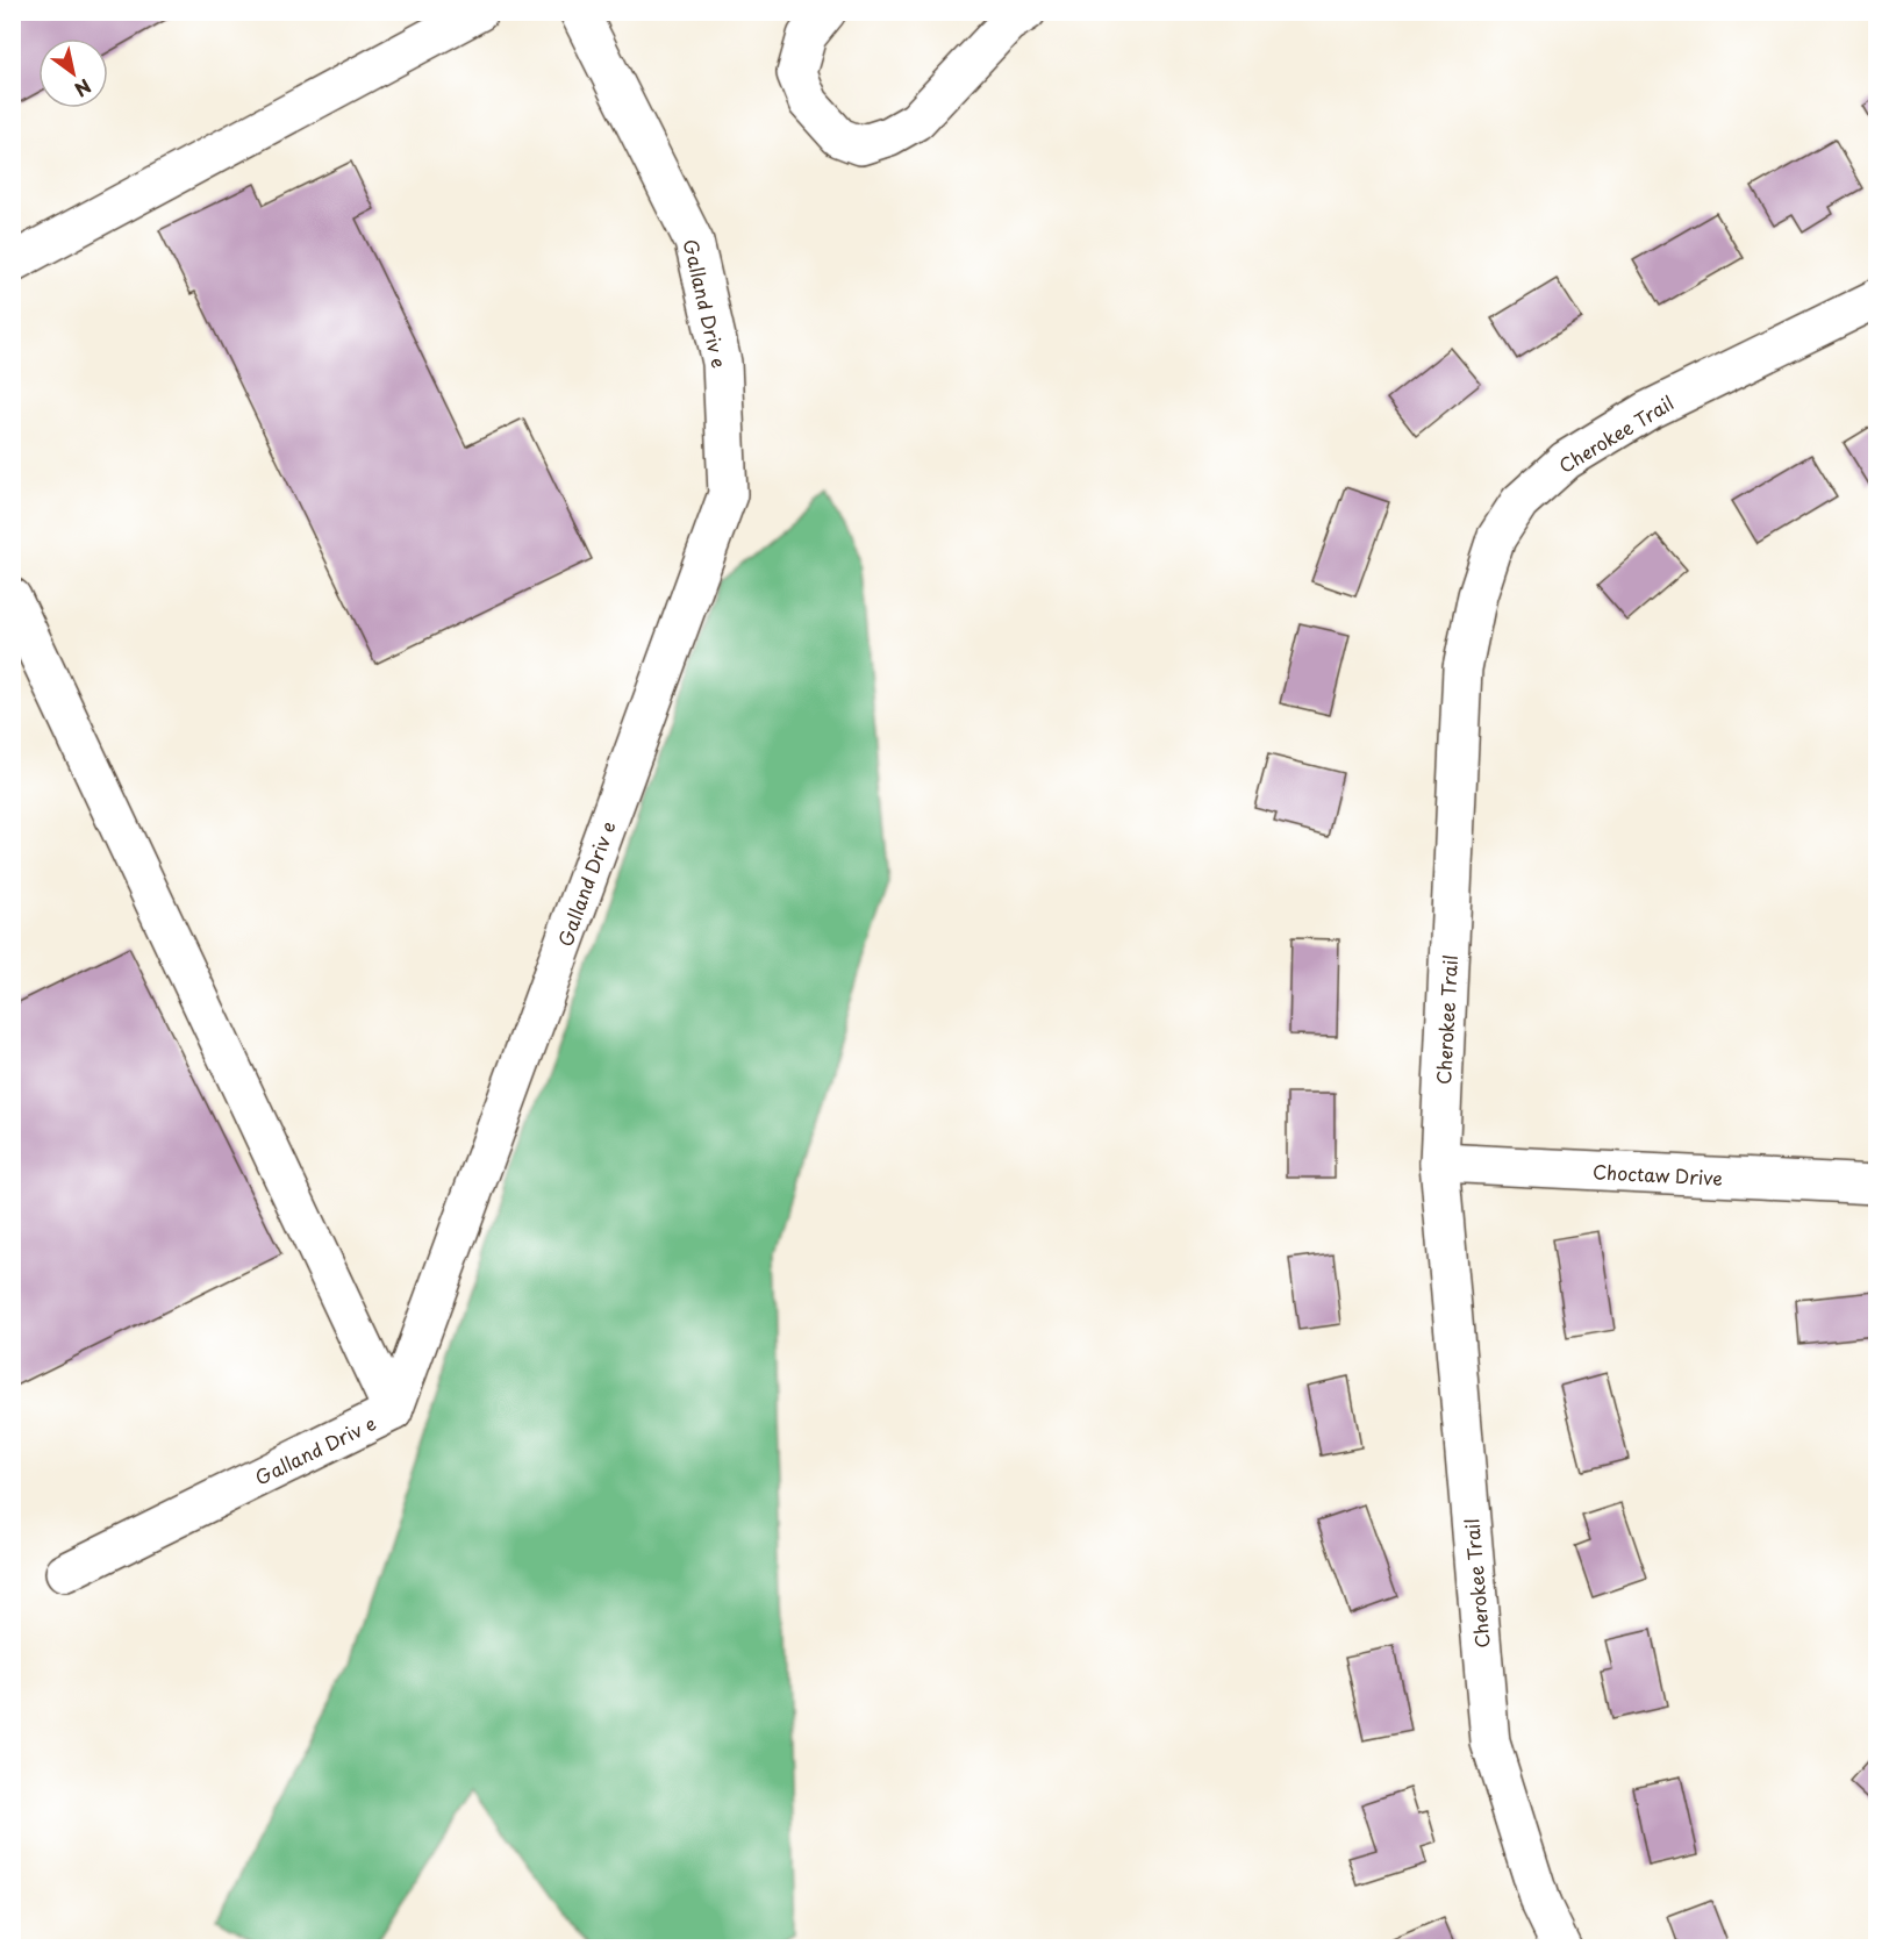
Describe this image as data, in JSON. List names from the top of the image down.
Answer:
{
  "streets": {
    "street": ["Galland Driv e", "Cherokee Trail", "Choctaw Drive"]
  },
  "crossings": [
    ["Cherokee Trail", "Choctaw Drive"]
  ],
  "north": "bottom right"
}
